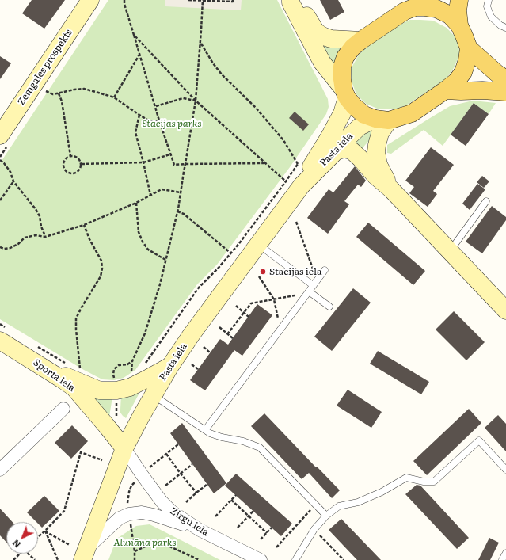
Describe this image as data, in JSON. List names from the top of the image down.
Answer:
{
  "streets": {
    "main road": ["Zemgales prospekts", "Pasta iela", "Sporta iela"],
    "street": ["Zirgu iela"]
  },
  "crossings": [
    ["Pasta iela", "Sporta iela"],
    ["Pasta iela", "Zirgu iela"],
    ["Sporta iela", "Zirgu iela"]
  ],
  "parks": ["Stacijas parks", "Alunāna parks"],
  "places": ["Stacijas iela"],
  "north": "bottom left"
}
